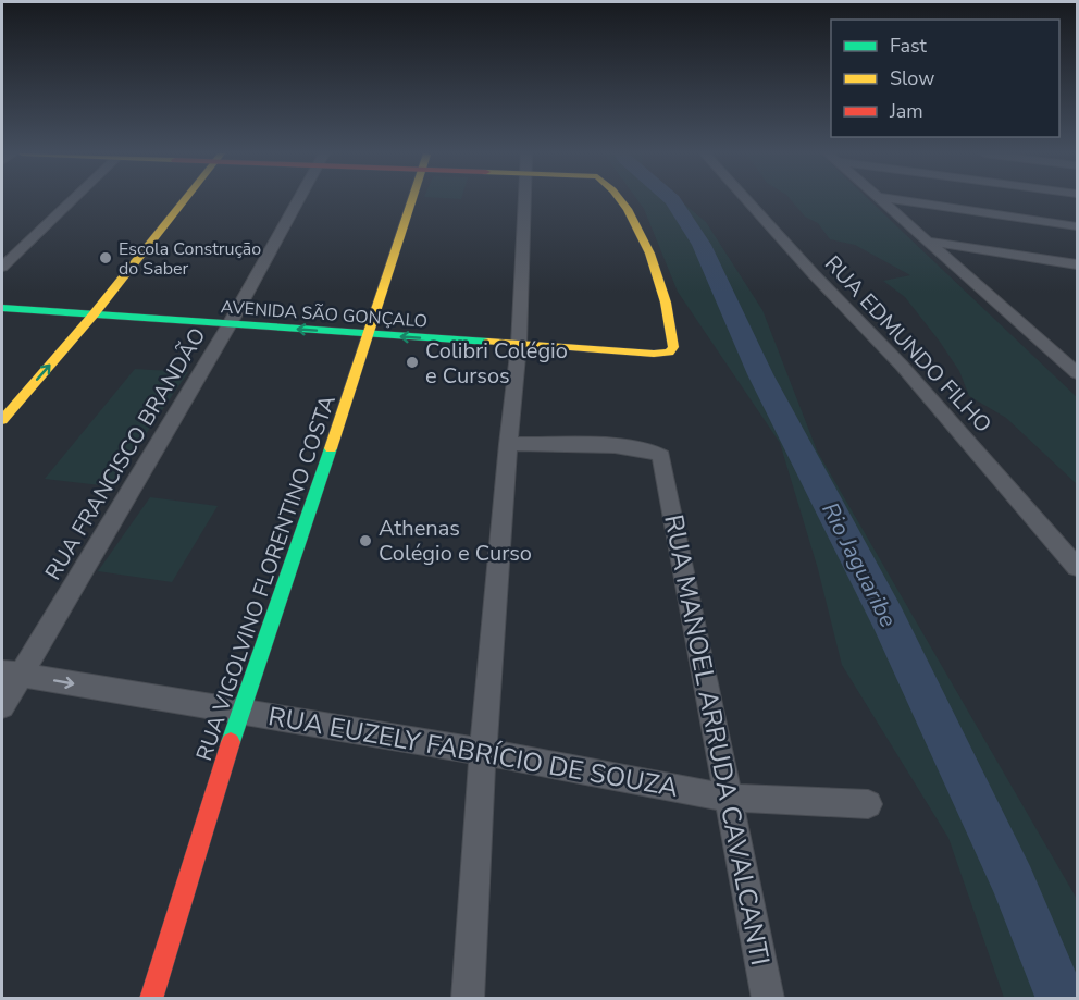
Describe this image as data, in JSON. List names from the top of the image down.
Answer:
{
  "streets": {
    "street": [
      "AVENIDA SÃO GONÇALO",
      "RUA EDMUNDO FILHO",
      "RUA FRANCISCO BRANDÃO",
      "RUA VIGOLVINO FLORENTINO COSTA",
      "RUA MANOEL ARRUDA CAVALCANTI",
      "RUA EUZELY FABRÍCIO DE SOUZA"
    ]
  },
  "crossings": [
    ["AVENIDA SÃO GONÇALO", "RUA FRANCISCO BRANDÃO"],
    ["AVENIDA SÃO GONÇALO", "RUA VIGOLVINO FLORENTINO COSTA"],
    ["RUA FRANCISCO BRANDÃO", "RUA EUZELY FABRÍCIO DE SOUZA"],
    ["RUA VIGOLVINO FLORENTINO COSTA", "RUA EUZELY FABRÍCIO DE SOUZA"],
    ["RUA MANOEL ARRUDA CAVALCANTI", "RUA EUZELY FABRÍCIO DE SOUZA"]
  ],
  "water": ["Rio Jaguaribe"],
  "places": ["Escola Construção do Saber", "Colibri Colégio e Cursos", "Athenas Colégio e Curso"],
  "legend": ["Fast", "Slow", "Jam"]
}
